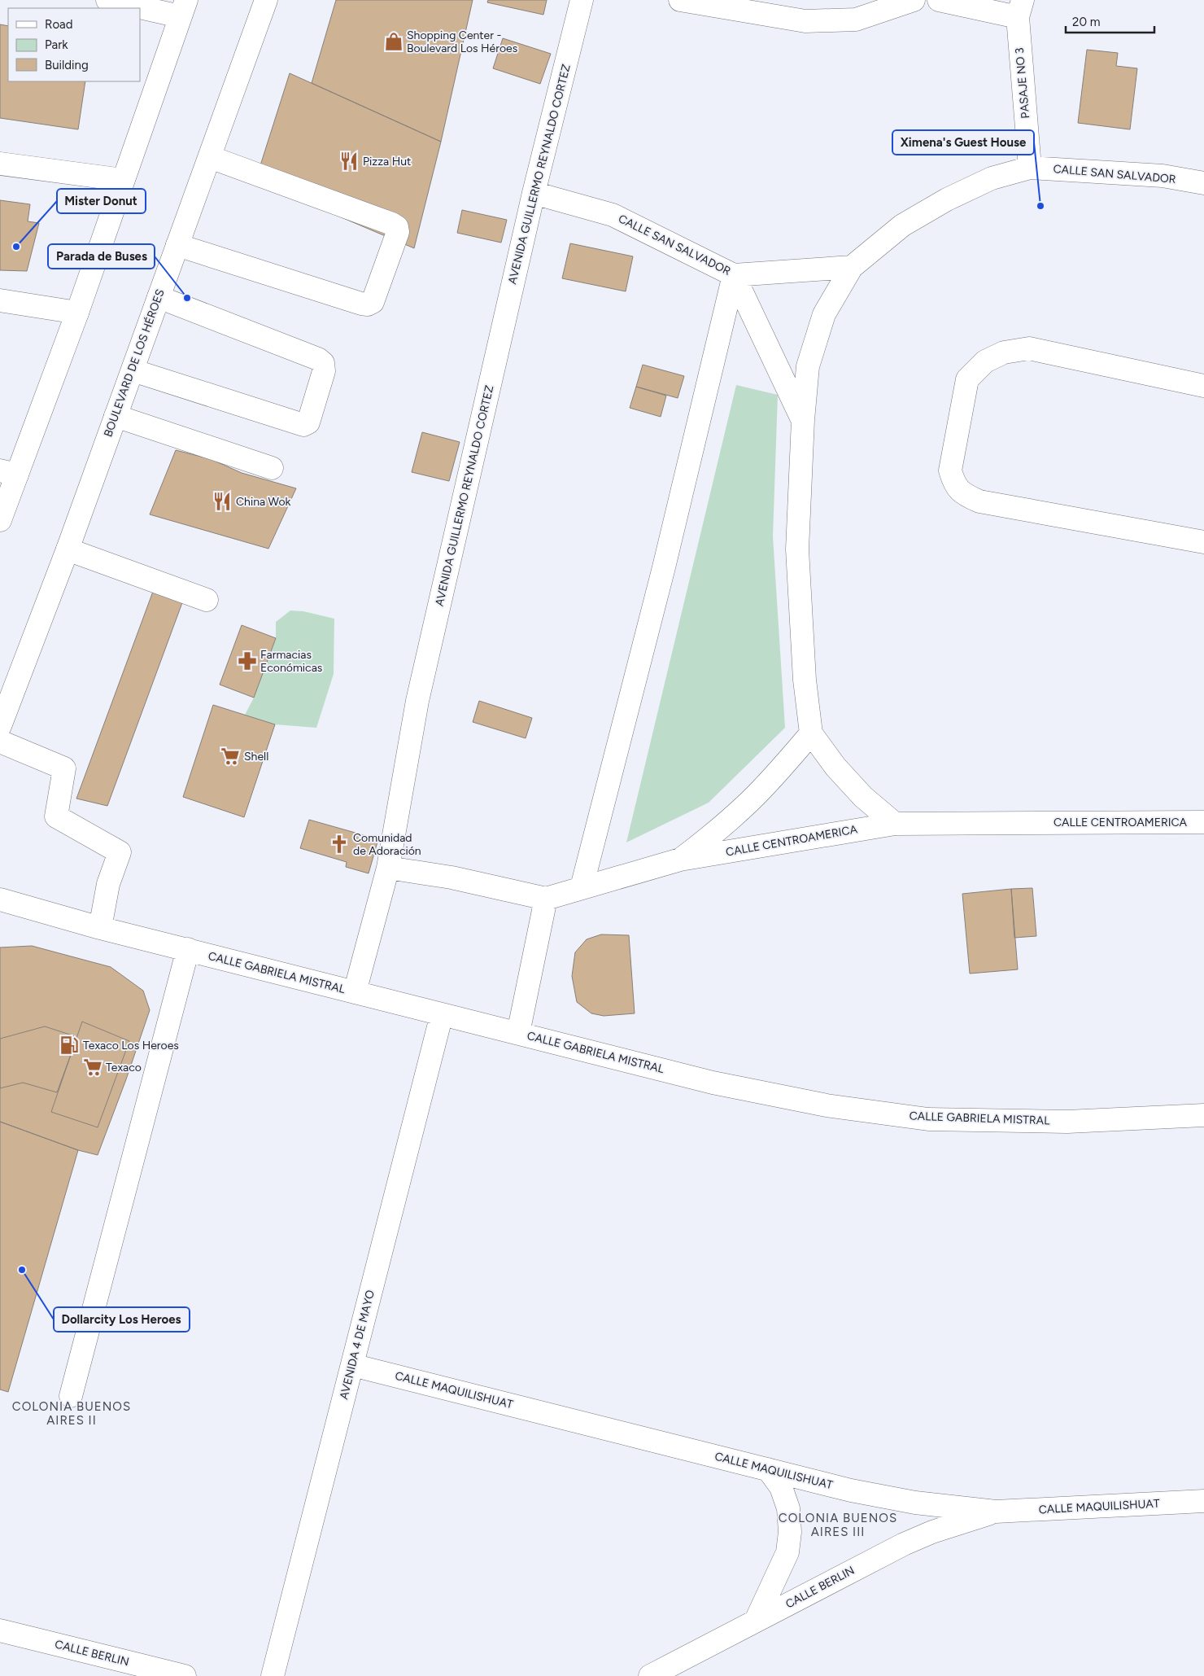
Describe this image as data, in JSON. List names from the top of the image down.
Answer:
{
  "streets": {
    "street": [
      "PASAJE NO 3",
      "AVENIDA GUILLERMO REYNALDO CORTEZ",
      "CALLE SAN SALVADOR",
      "BOULEVARD DE LOS HÉROES",
      "CALLE CENTROAMERICA",
      "CALLE GABRIELA MISTRAL",
      "AVENIDA 4 DE MAYO",
      "CALLE MAQUILISHUAT",
      "CALLE BERLIN"
    ]
  },
  "crossings": [
    ["PASAJE NO 3", "CALLE SAN SALVADOR"],
    ["AVENIDA GUILLERMO REYNALDO CORTEZ", "CALLE SAN SALVADOR"],
    ["AVENIDA GUILLERMO REYNALDO CORTEZ", "CALLE GABRIELA MISTRAL"],
    ["CALLE GABRIELA MISTRAL", "AVENIDA 4 DE MAYO"],
    ["AVENIDA 4 DE MAYO", "CALLE MAQUILISHUAT"],
    ["CALLE MAQUILISHUAT", "CALLE BERLIN"]
  ],
  "districts": ["COLONIA BUENOS AIRES II", "COLONIA BUENOS AIRES III"],
  "places": {
    "shop": ["Shopping Center - Boulevard Los Héroes"],
    "restaurant": ["Pizza Hut", "China Wok"],
    "other": [
      "Ximena's Guest House",
      "Mister Donut",
      "Parada de Buses",
      "Dollarcity Los Heroes"
    ],
    "pharmacy": ["Farmacias Económicas"],
    "supermarket": ["Shell", "Texaco"],
    "church": ["Comunidad de Adoración"],
    "fuel station": ["Texaco Los Heroes"]
  },
  "legend": ["Road", "Park", "Building"],
  "scale_bar": "20 m"
}
